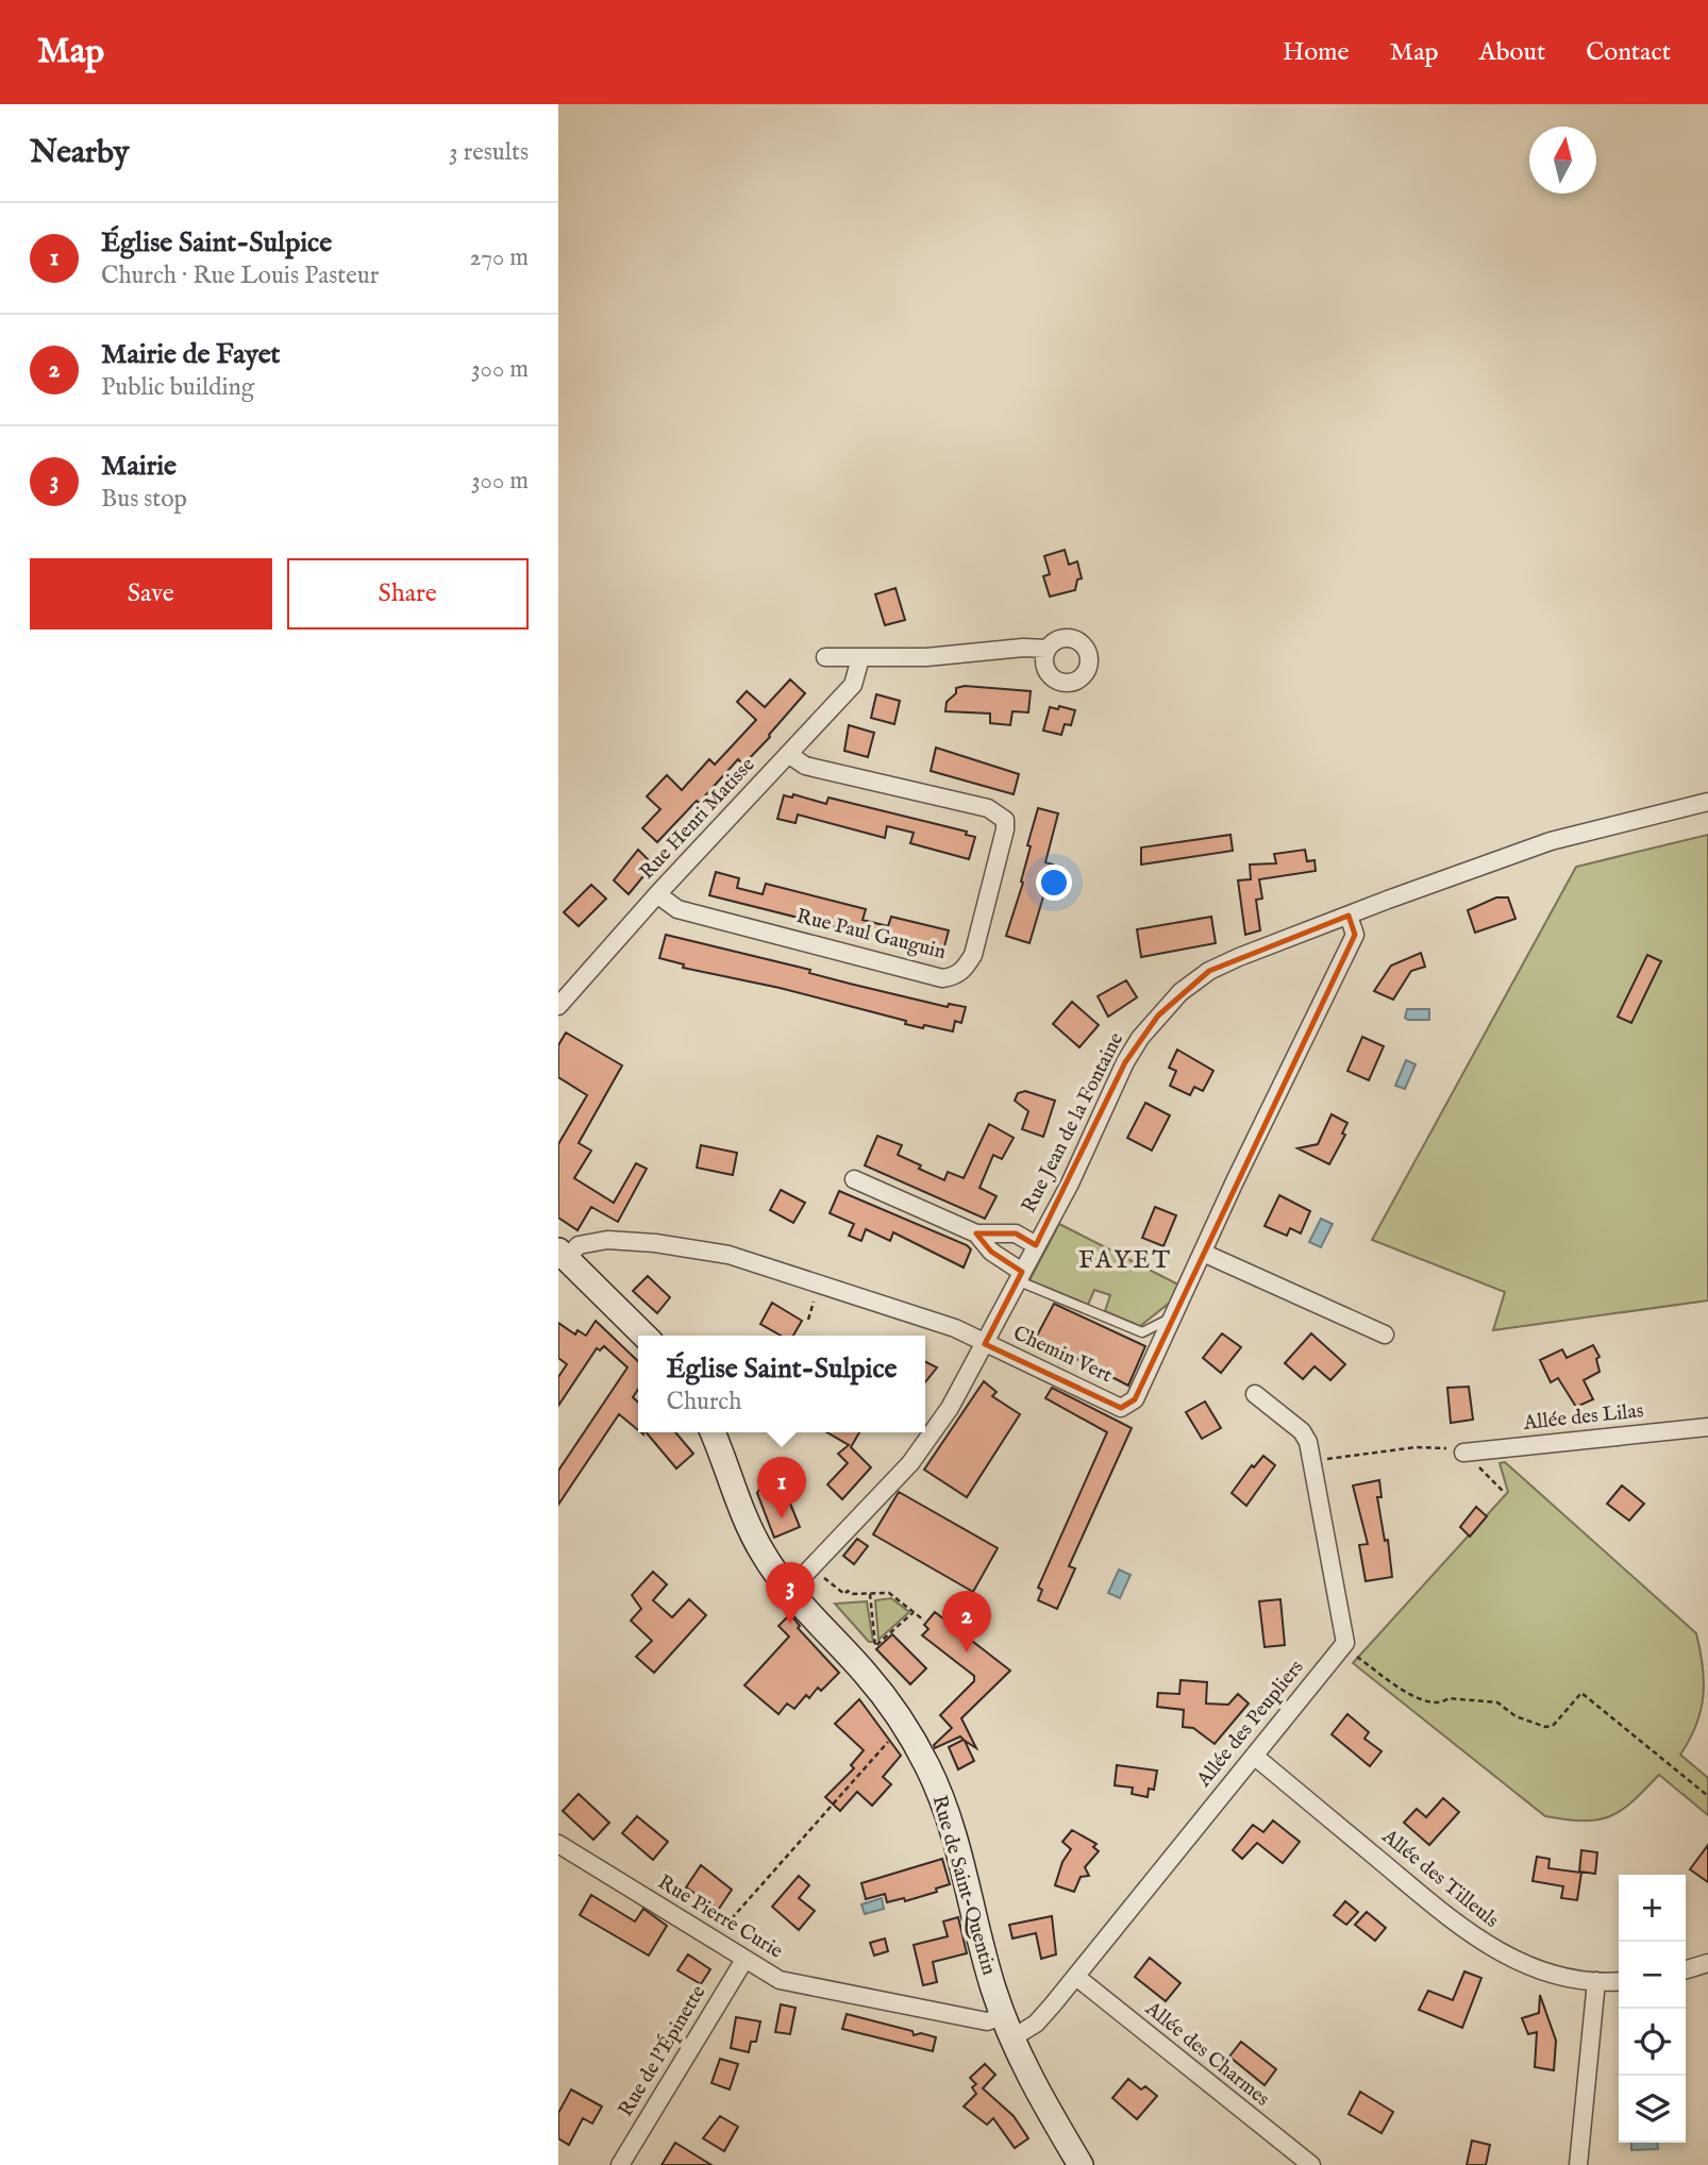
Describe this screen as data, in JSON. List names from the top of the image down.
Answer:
{
  "streets": {
    "main road": ["Rue de Saint-Quentin"],
    "street": [
      "Rue Henri Matisse",
      "Rue Paul Gauguin",
      "Rue Jean de la Fontaine",
      "Chemin Vert",
      "Allée des Lilas",
      "Allée des Peupliers",
      "Allée des Tilleuls",
      "Rue Pierre Curie",
      "Rue de l'Épinette",
      "Allée des Charmes"
    ]
  },
  "crossings": [
    ["Rue Henri Matisse", "Rue Paul Gauguin"],
    ["Rue Jean de la Fontaine", "Chemin Vert"],
    ["Rue Jean de la Fontaine", "Rue de Saint-Quentin"],
    ["Allée des Peupliers", "Allée des Tilleuls"],
    ["Allée des Peupliers", "Rue de Saint-Quentin"],
    ["Allée des Peupliers", "Rue Pierre Curie"],
    ["Allée des Peupliers", "Allée des Charmes"],
    ["Rue de Saint-Quentin", "Rue Pierre Curie"],
    ["Rue Pierre Curie", "Rue de l'Épinette"]
  ],
  "districts": ["FAYET"],
  "north": "top",
  "page": {
    "header": "Map",
    "nav": [
      "Home",
      "Map",
      "About",
      "Contact"
    ],
    "heading": ["Nearby", "3 results"],
    "list": [
      {
        "mark": "1",
        "name": "Église Saint-Sulpice",
        "note": "Church · Rue Louis Pasteur",
        "value": "270 m"
      },
      {
        "mark": "2",
        "name": "Mairie de Fayet",
        "note": "Public building",
        "value": "300 m"
      },
      {
        "mark": "3",
        "name": "Mairie",
        "note": "Bus stop",
        "value": "300 m"
      }
    ],
    "buttons": ["Save", "Share"],
    "popup": ["Église Saint-Sulpice", "Church"],
    "pins": ["1", "3", "2"],
    "map_buttons": ["+", "−"]
  }
}
